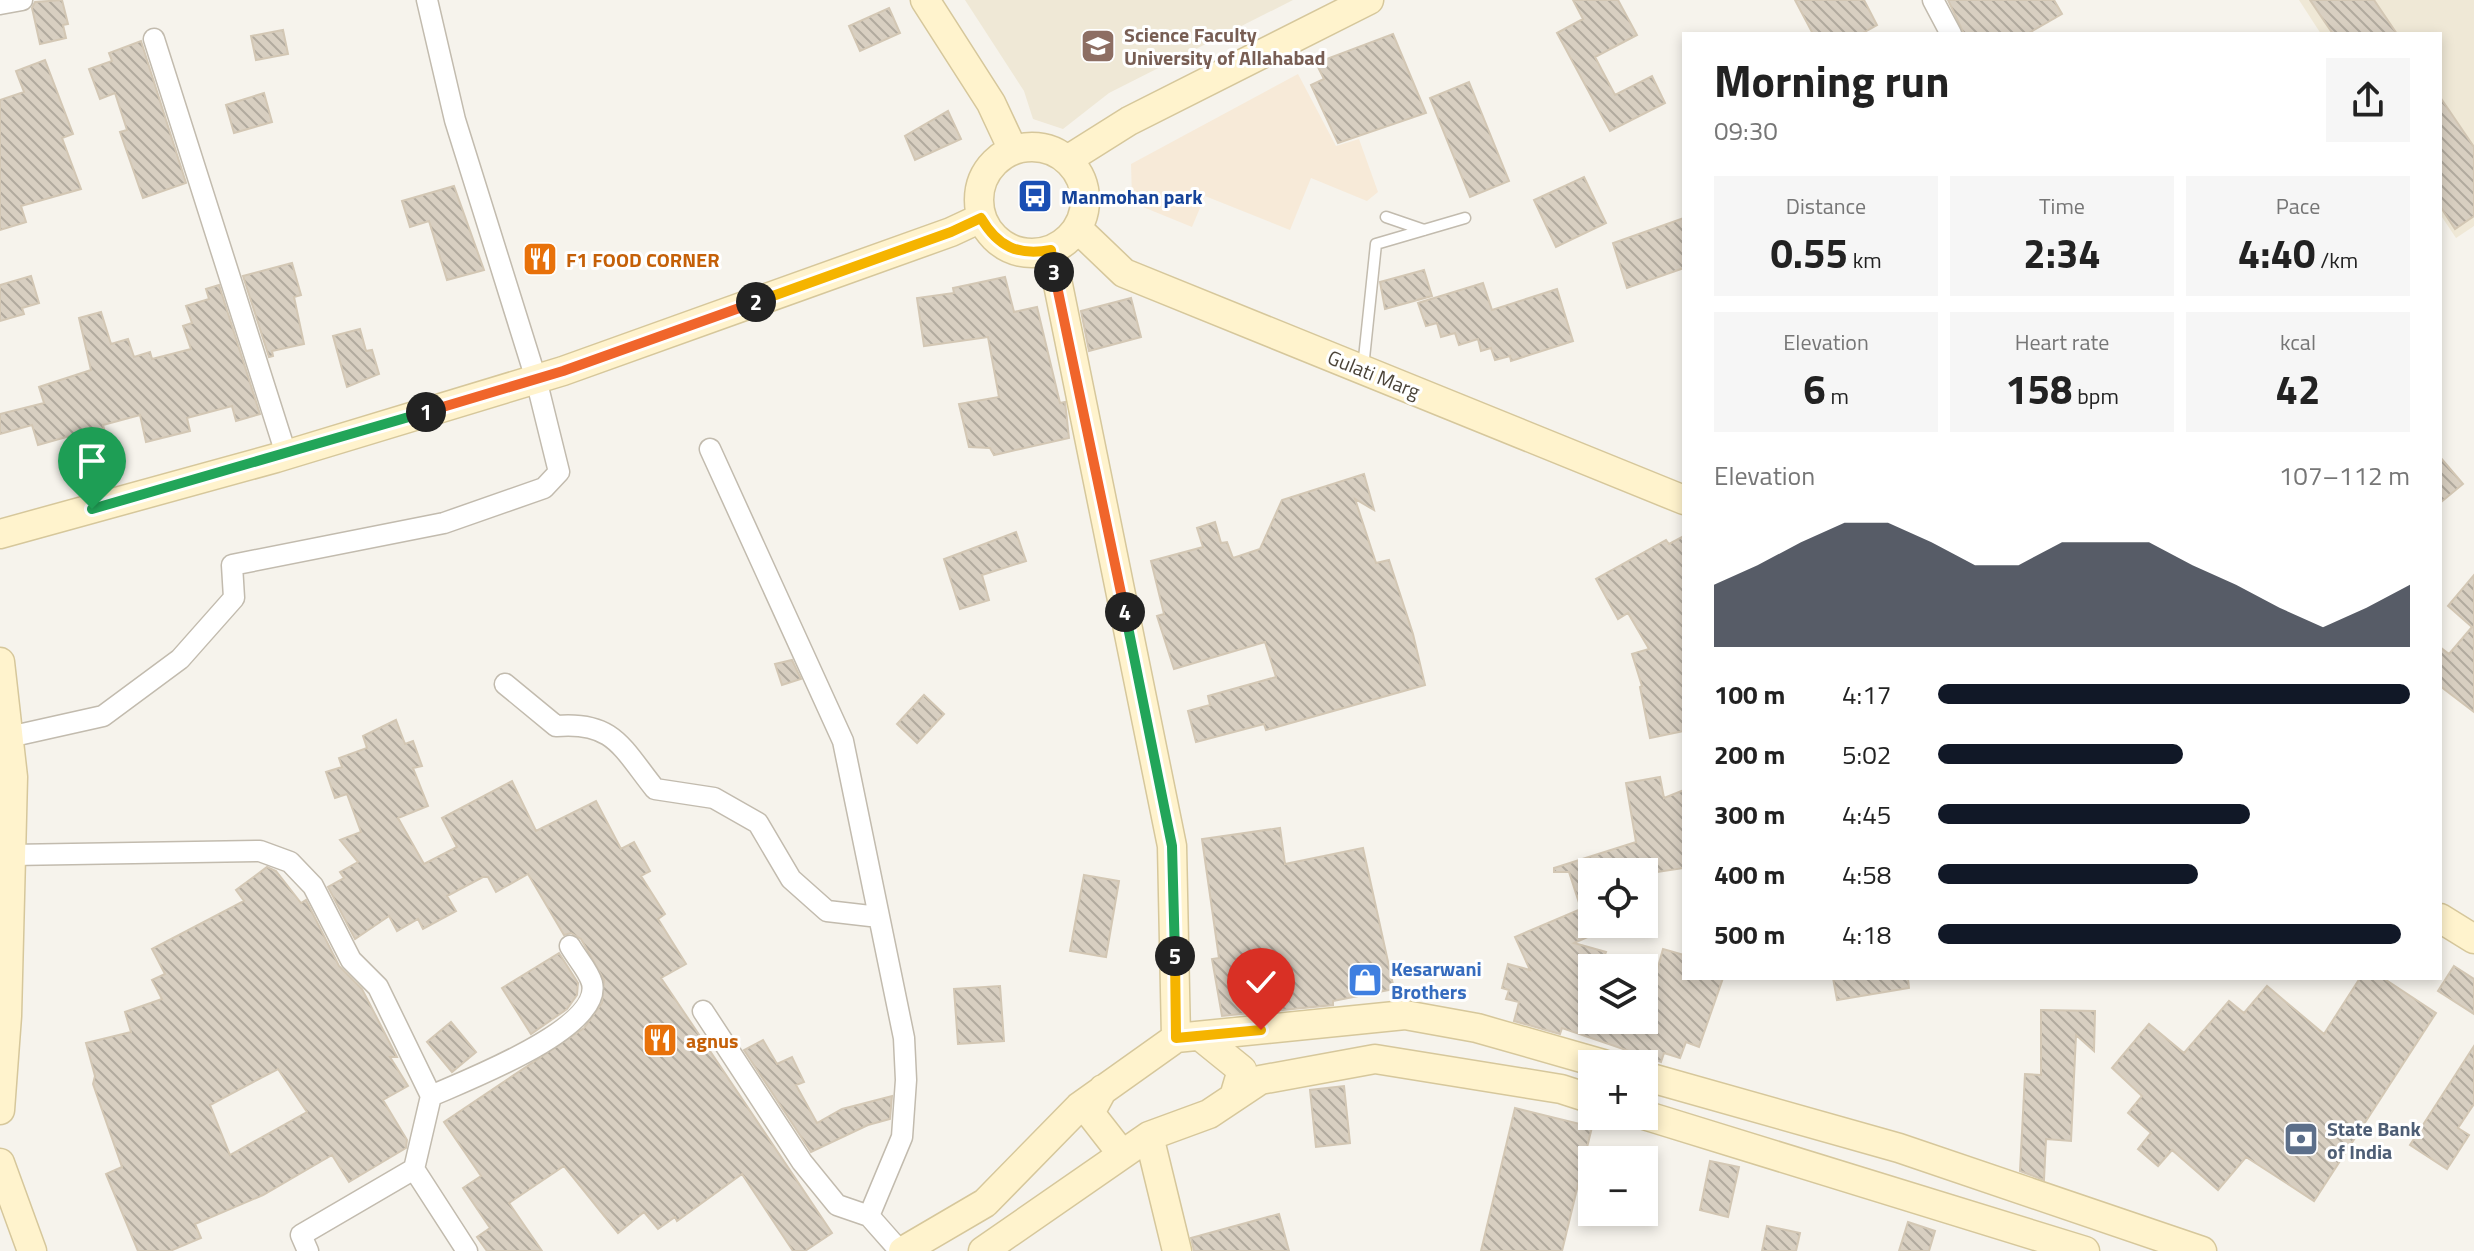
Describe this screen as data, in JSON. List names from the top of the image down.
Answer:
{
  "streets": {
    "main road": ["Gulati Marg"]
  },
  "places": {
    "school or university": ["Science Faculty University of Allahabad"],
    "bus stop": ["Manmohan park"],
    "restaurant": ["F1 FOOD CORNER", "agnus"],
    "shop": ["Kesarwani Brothers"],
    "bank": ["State Bank of India"]
  },
  "page": {
    "heading": ["Morning run", "09:30"],
    "stats": [
      ["Distance", "0.55 km"],
      ["Time", "2:34"],
      ["Pace", "4:40 /km"],
      ["Elevation", "6 m"],
      ["Heart rate", "158 bpm"],
      ["kcal", "42"]
    ],
    "pins": [
      "3",
      "2",
      "1",
      "4",
      "5"
    ],
    "chart": ["Elevation", "107–112 m"],
    "list": [
      {
        "name": "100 m",
        "note": "4:17"
      },
      {
        "name": "200 m",
        "note": "5:02"
      },
      {
        "name": "300 m",
        "note": "4:45"
      },
      {
        "name": "400 m",
        "note": "4:58"
      },
      {
        "name": "500 m",
        "note": "4:18"
      }
    ],
    "map_buttons": ["+", "−"]
  }
}
